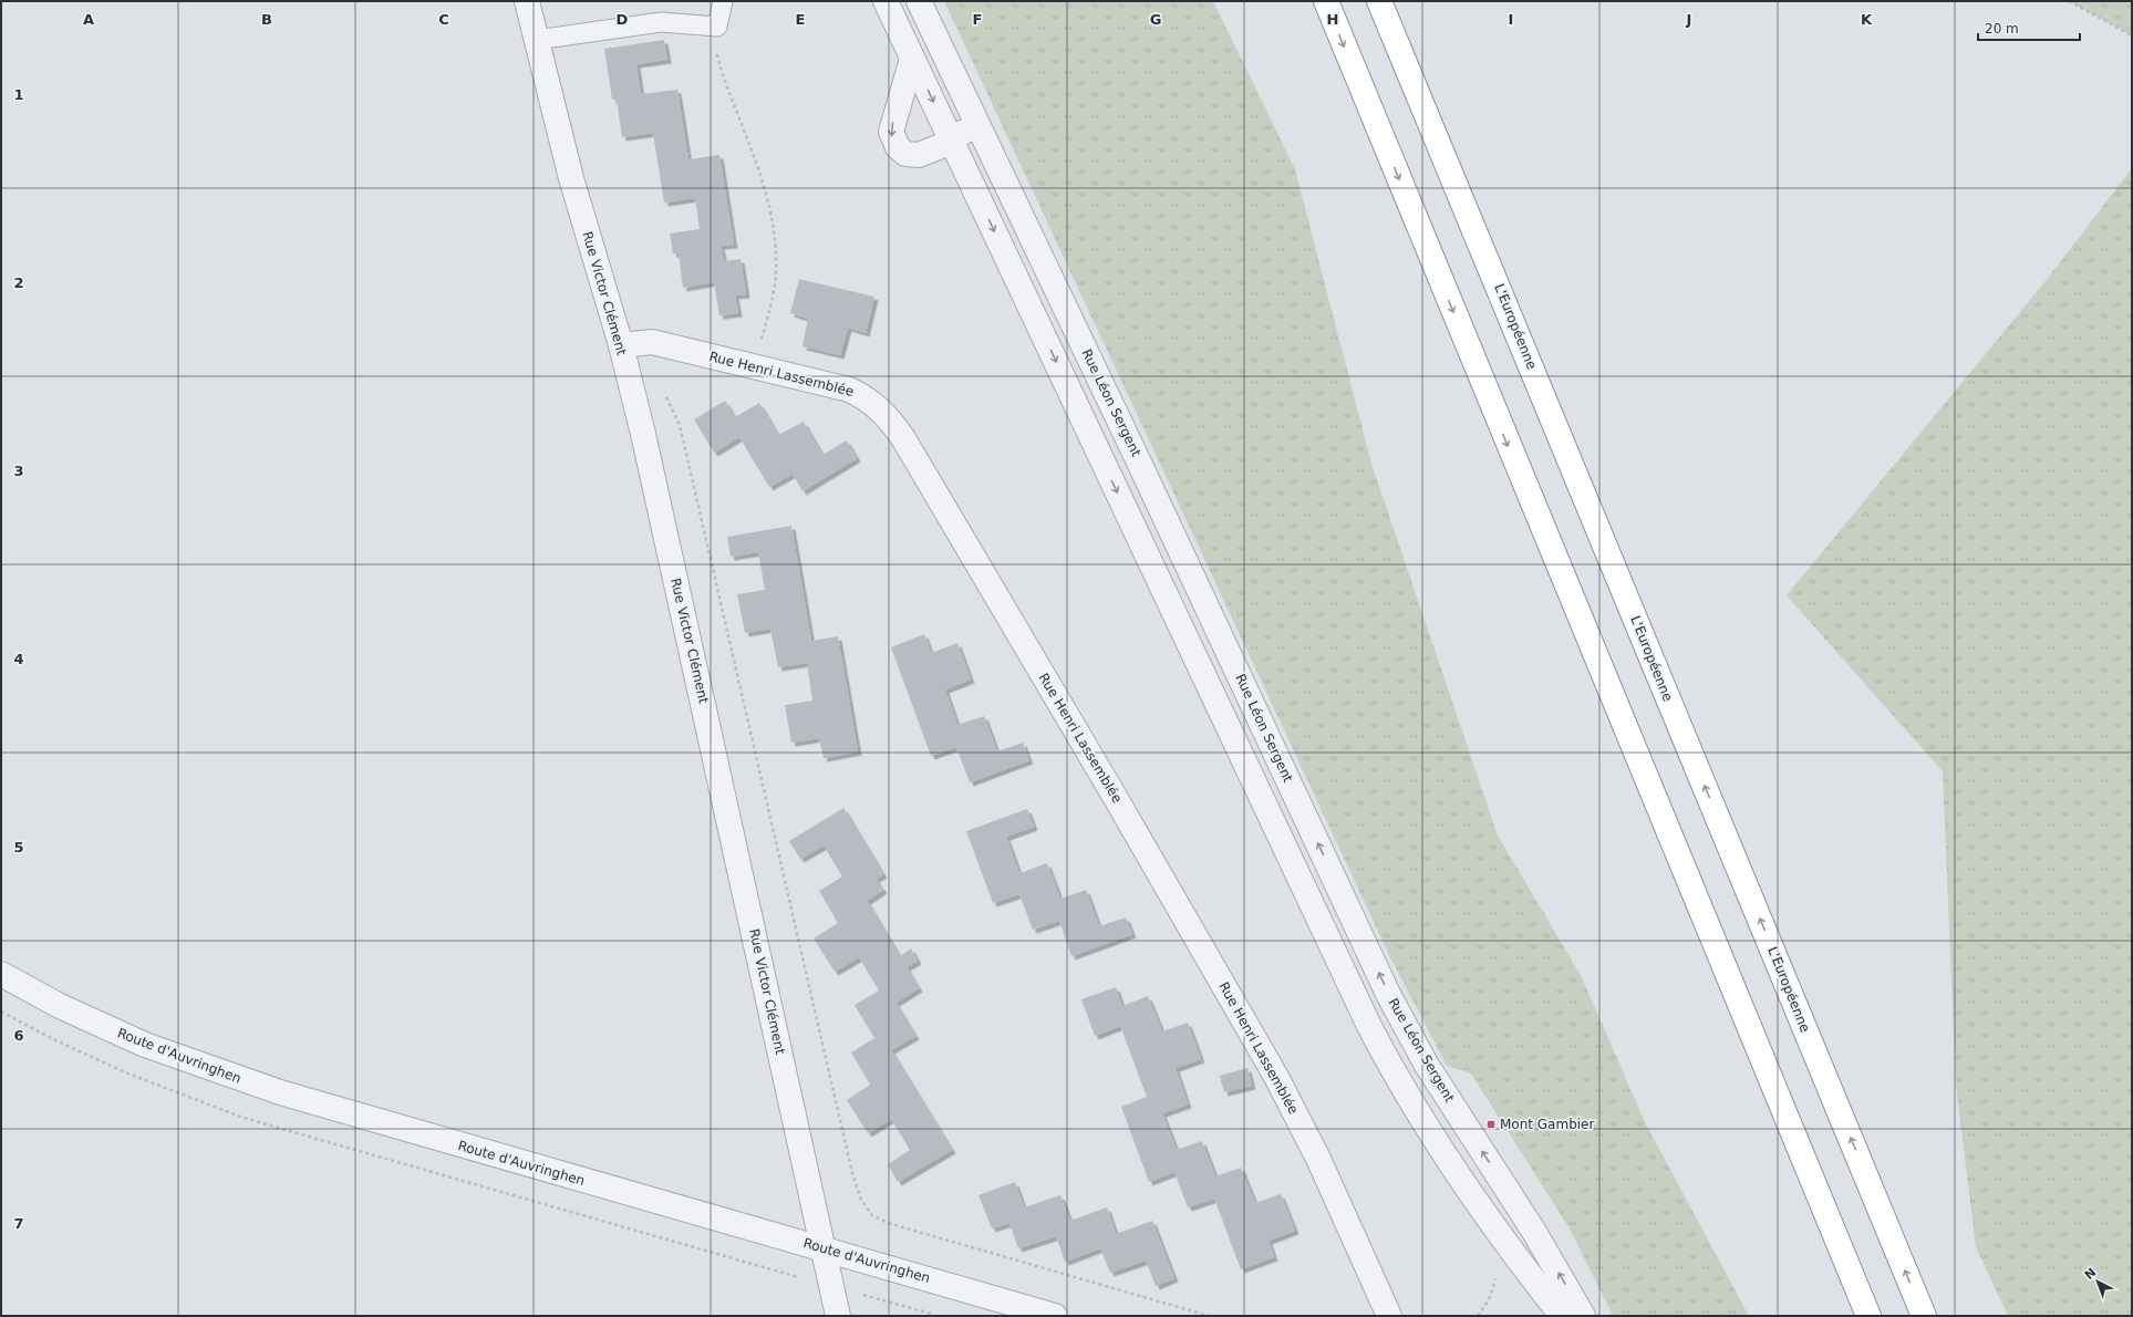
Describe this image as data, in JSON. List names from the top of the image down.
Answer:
{
  "streets": {
    "highway": ["L'Européenne"],
    "street": [
      "Rue Victor Clément",
      "Rue Henri Lassemblée",
      "Rue Léon Sergent",
      "Route d'Auvringhen"
    ]
  },
  "crossings": [
    ["Rue Victor Clément", "Rue Henri Lassemblée"],
    ["Rue Victor Clément", "Route d'Auvringhen"]
  ],
  "places": {
    "transit": ["Mont Gambier"]
  },
  "scale_bar": "20 m",
  "north": "top left",
  "grid": {
    "columns": [
      "A",
      "B",
      "C",
      "D",
      "E",
      "F",
      "G",
      "H",
      "I",
      "J",
      "K"
    ],
    "rows": [
      "1",
      "2",
      "3",
      "4",
      "5",
      "6",
      "7"
    ]
  }
}
